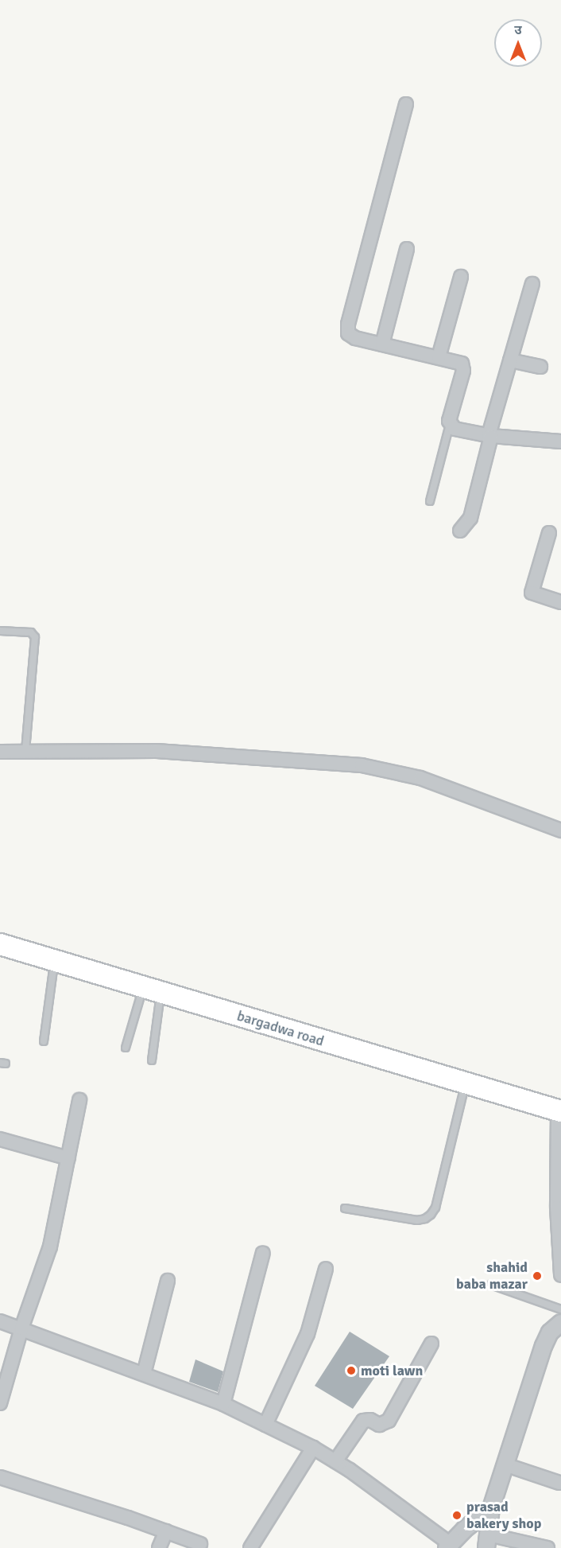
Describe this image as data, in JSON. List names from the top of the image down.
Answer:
{
  "streets": {
    "main road": ["bargadwa road"]
  },
  "places": ["shahid baba mazar", "moti lawn", "prasad bakery shop"],
  "north": "top"
}
